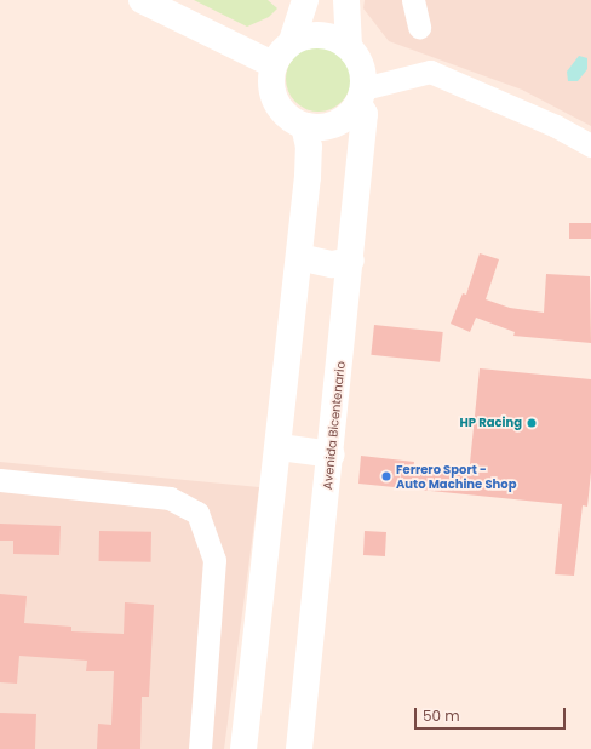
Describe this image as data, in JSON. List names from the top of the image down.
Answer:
{
  "streets": {
    "street": ["Avenida Bicentenario"]
  },
  "places": ["HP Racing", "Ferrero Sport - Auto Machine Shop"],
  "scale_bar": "50 m"
}
